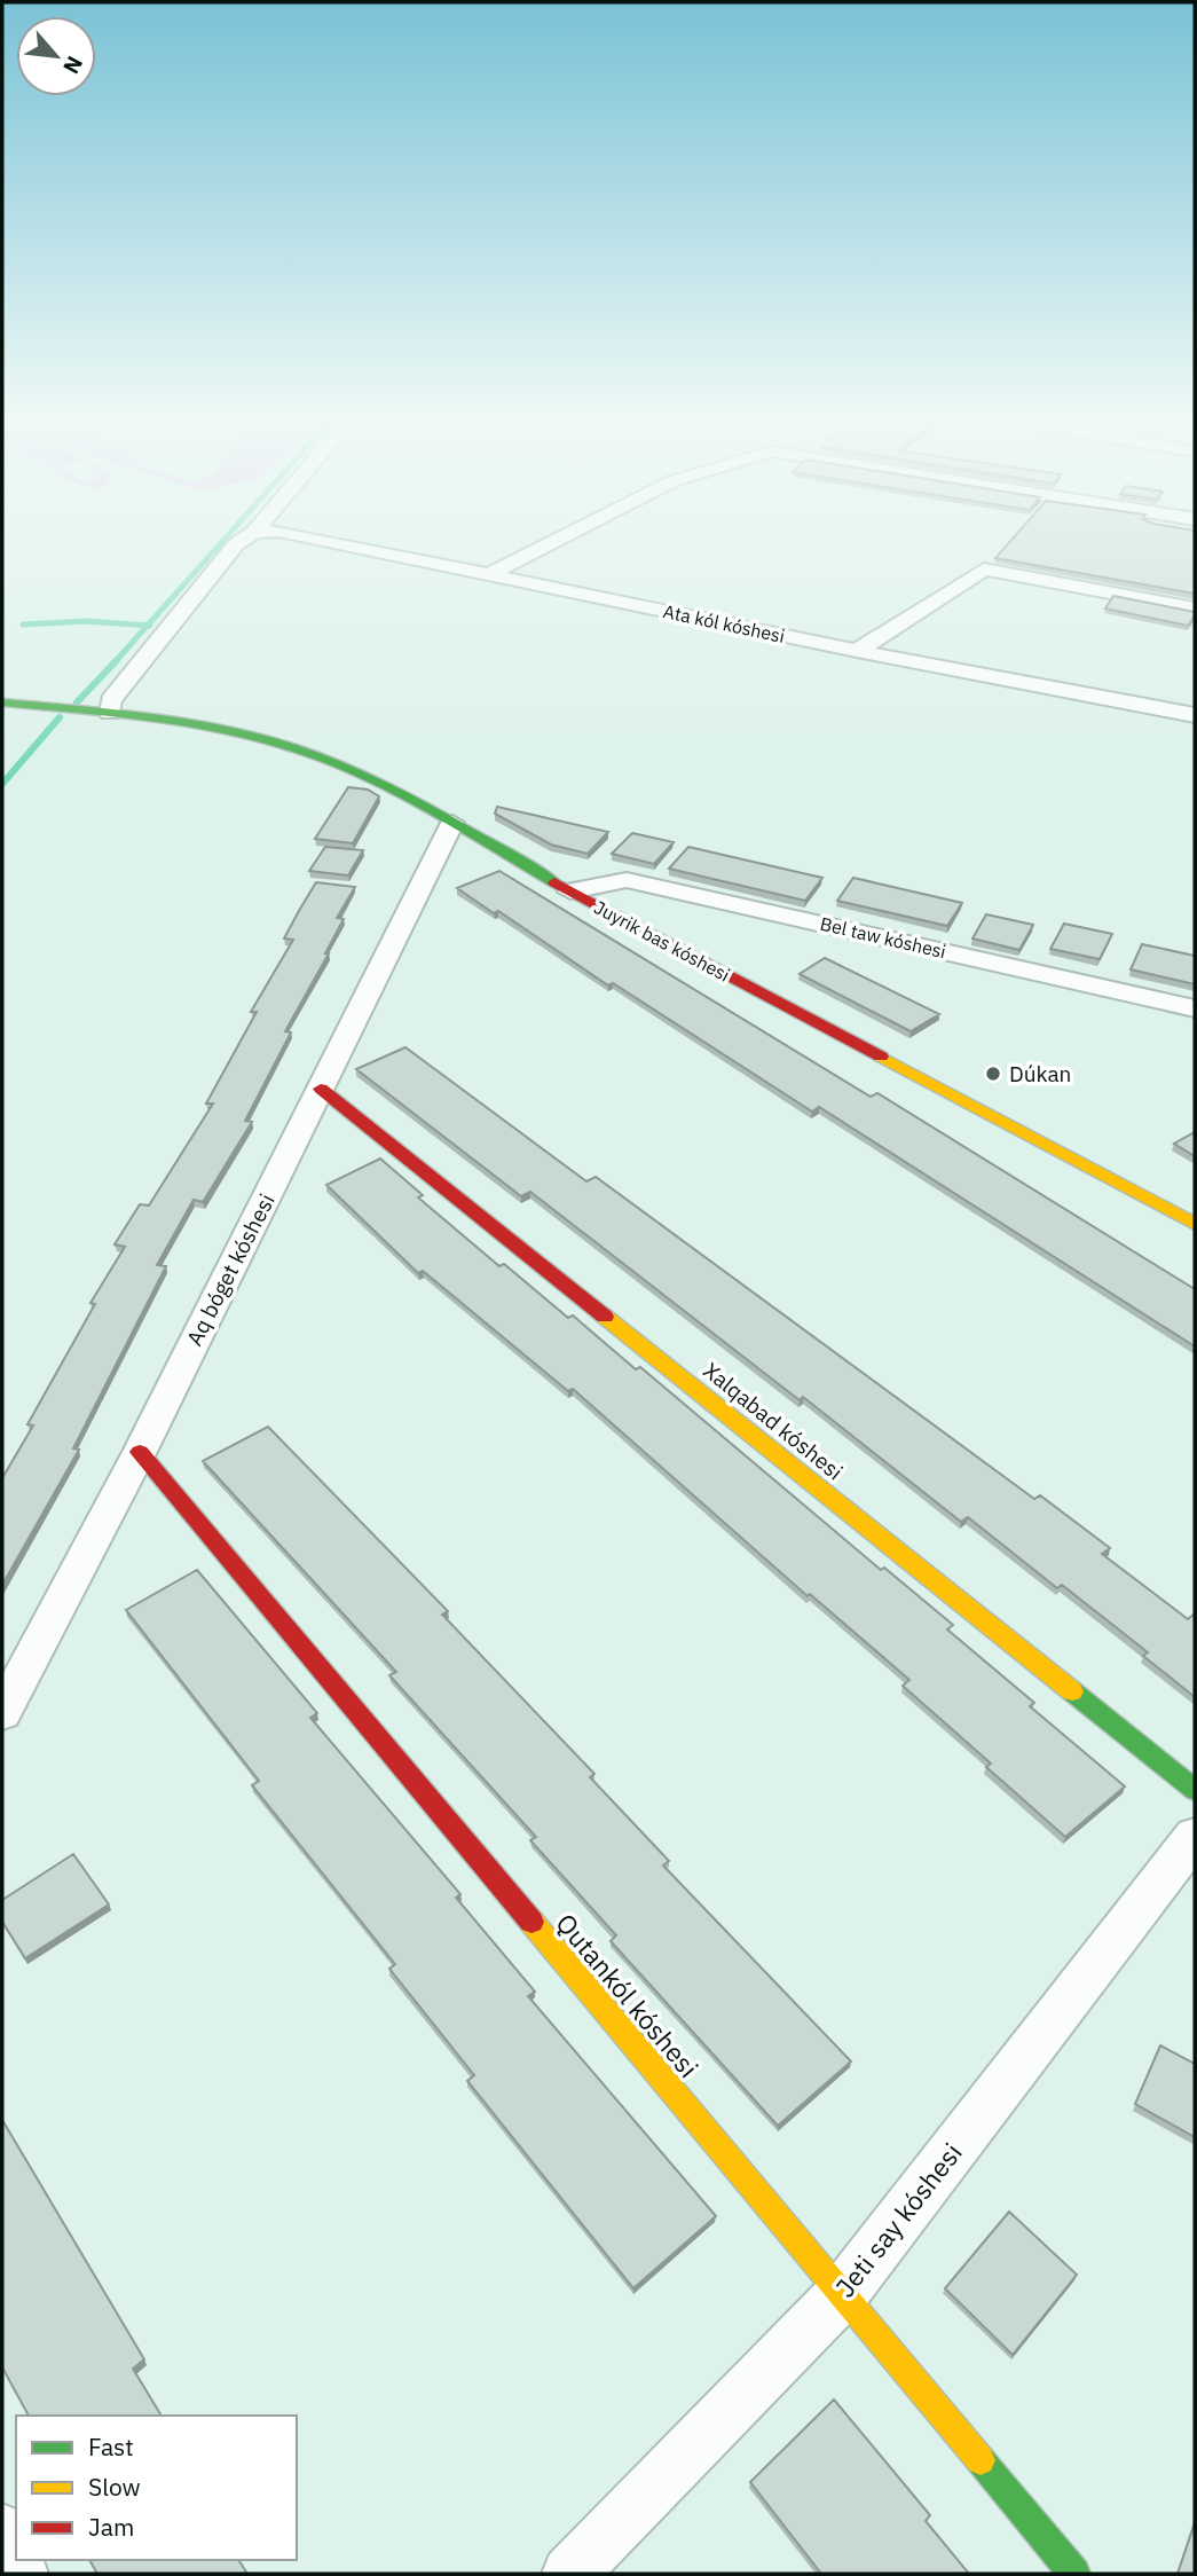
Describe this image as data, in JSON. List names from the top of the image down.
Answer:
{
  "streets": {
    "street": [
      "Ata kól kóshesi",
      "Bel taw kóshesi",
      "Juyrik bas kóshesi",
      "Aq bóget kóshesi",
      "Xalqabad kóshesi",
      "Qutankól kóshesi",
      "Jeti say kóshesi"
    ]
  },
  "crossings": [
    ["Bel taw kóshesi", "Juyrik bas kóshesi"],
    ["Juyrik bas kóshesi", "Aq bóget kóshesi"],
    ["Aq bóget kóshesi", "Xalqabad kóshesi"],
    ["Aq bóget kóshesi", "Qutankól kóshesi"],
    ["Qutankól kóshesi", "Jeti say kóshesi"]
  ],
  "places": ["Dúkan"],
  "legend": ["Fast", "Slow", "Jam"],
  "north": "bottom right"
}
